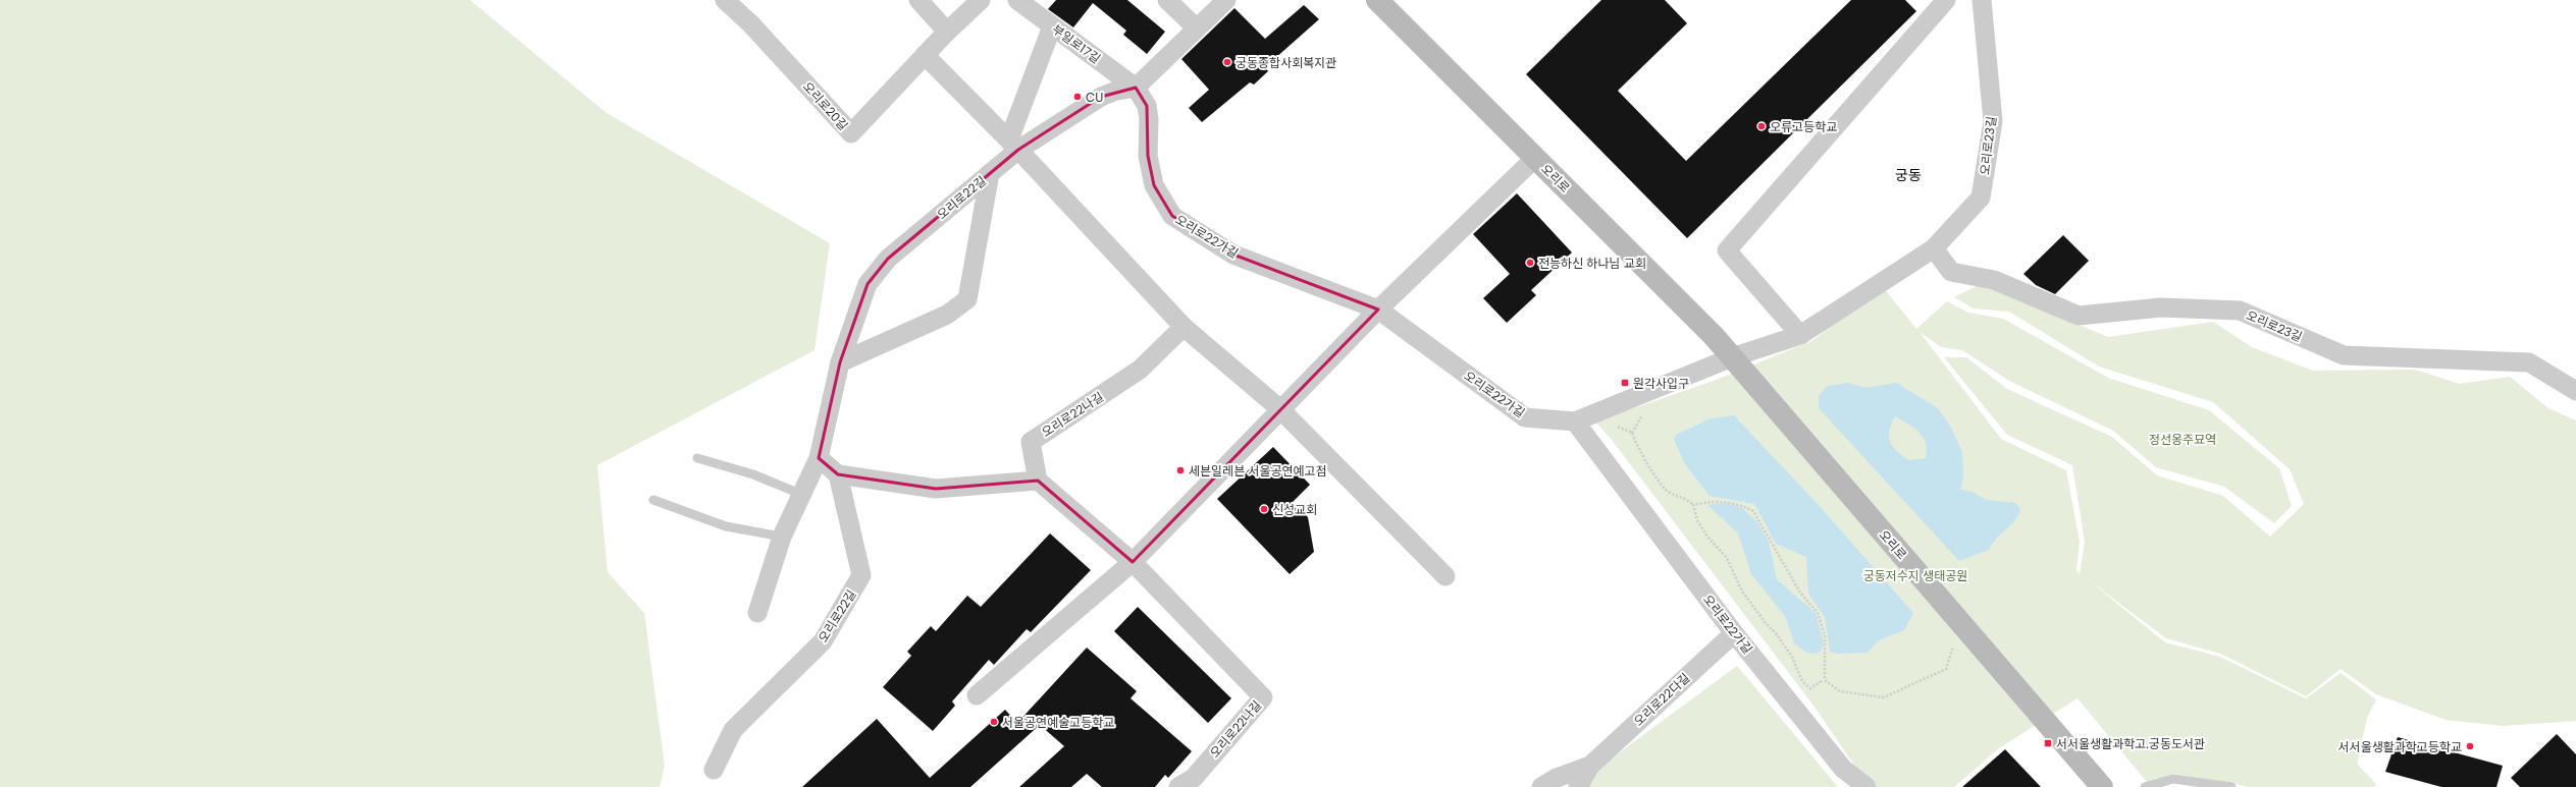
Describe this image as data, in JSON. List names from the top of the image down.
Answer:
{
  "streets": {
    "main road": ["오리로"],
    "street": [
      "부일로17길",
      "오리로20길",
      "오리로23길",
      "오리로22길",
      "오리로22가길",
      "오리로22나길",
      "오리로22다길"
    ]
  },
  "crossings": [
    ["부일로17길", "오리로22길"],
    ["부일로17길", "오리로22가길"],
    ["오리로23길", "오리로"],
    ["오리로22길", "오리로22가길"],
    ["오리로22가길", "오리로22다길"]
  ],
  "districts": ["궁동"],
  "parks": ["정선옹주묘역", "궁동저수지 생태공원"],
  "places": {
    "other": [
      "궁동종합사회복지관",
      "CU",
      "오류고등학교",
      "전능하신 하나님 교회",
      "세븐일레븐 서울공연예고점",
      "신성교회",
      "서울공연예술고등학교",
      "서서울생활과학고등학교"
    ],
    "transit": ["원각사입구", "서서울생활과학고.궁동도서관"]
  }
}
